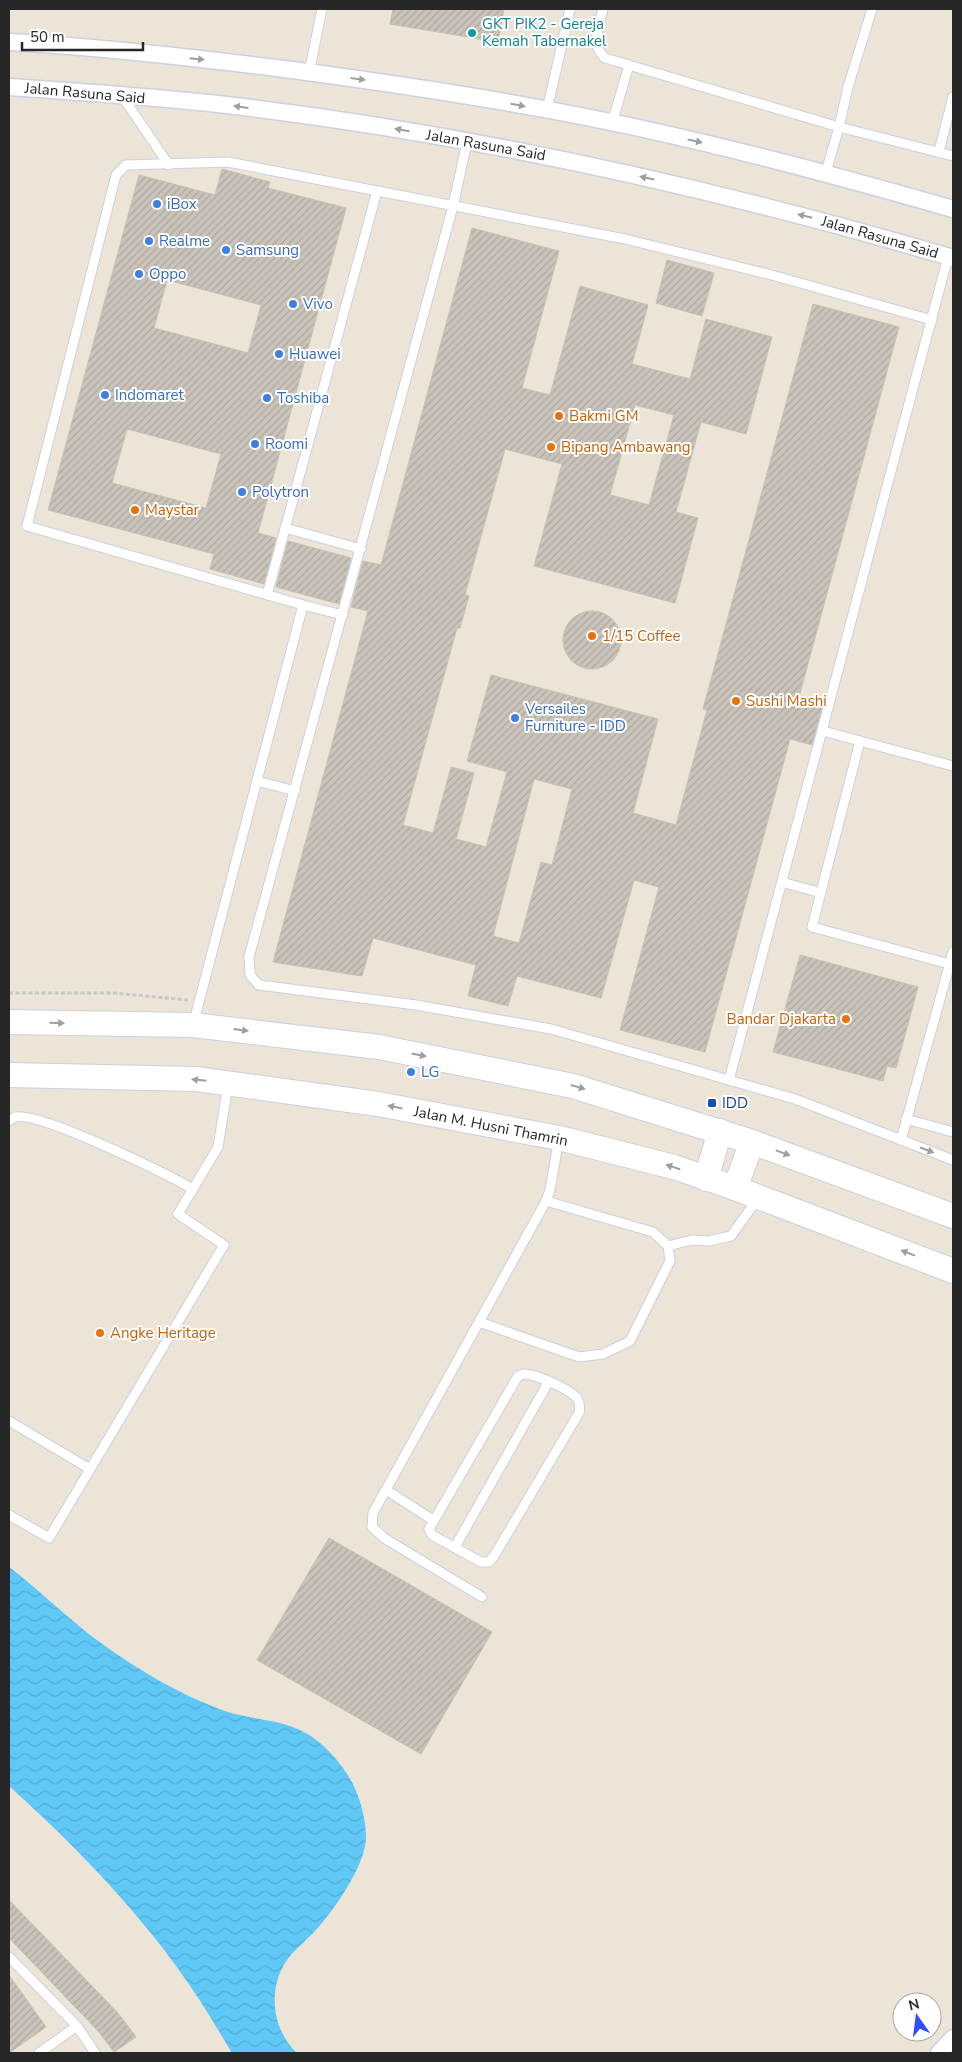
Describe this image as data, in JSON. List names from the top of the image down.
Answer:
{
  "streets": {
    "main road": ["Jalan M. Husni Thamrin"],
    "street": ["Jalan Rasuna Said"]
  },
  "places": {
    "other": [
      "GKT PIK2 - Gereja Kemah Tabernakel",
      "iBox",
      "Realme",
      "Samsung",
      "Oppo",
      "Vivo",
      "Huawei",
      "Indomaret",
      "Toshiba",
      "Bakmi GM",
      "Roomi",
      "Bipang Ambawang",
      "Polytron",
      "Maystar",
      "1/15 Coffee",
      "Sushi Mashi",
      "Versailes Furniture - IDD",
      "Bandar Djakarta",
      "LG",
      "Angke Heritage"
    ],
    "transit": ["IDD"]
  },
  "scale_bar": "50 m",
  "north": "top"
}
